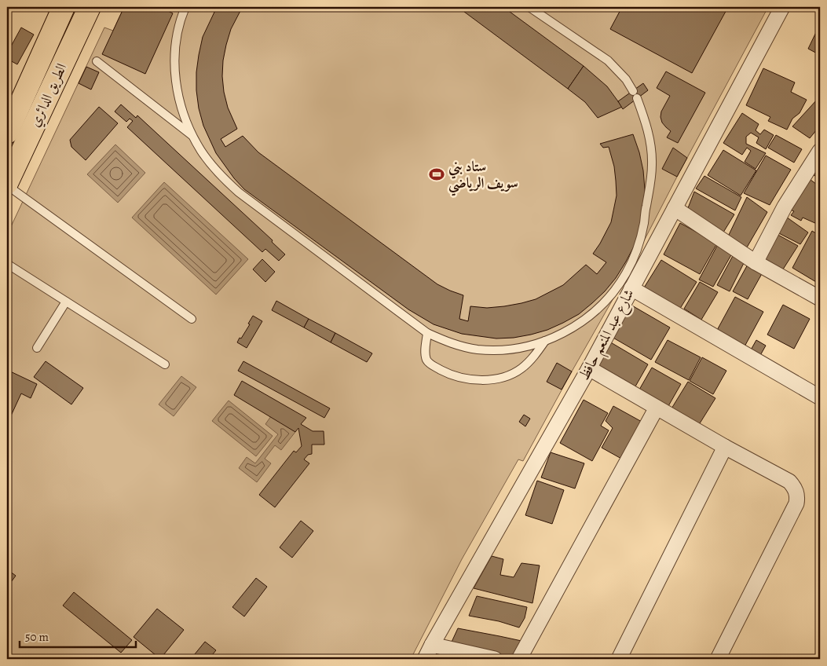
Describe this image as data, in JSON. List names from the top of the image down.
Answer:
{
  "streets": {
    "highway": ["الطريق الدائري"],
    "street": ["شارع عبد المنعم حافظ"]
  },
  "places": {
    "sports": ["ستاد بني سويف الرياضي"]
  },
  "scale_bar": "50 m"
}
